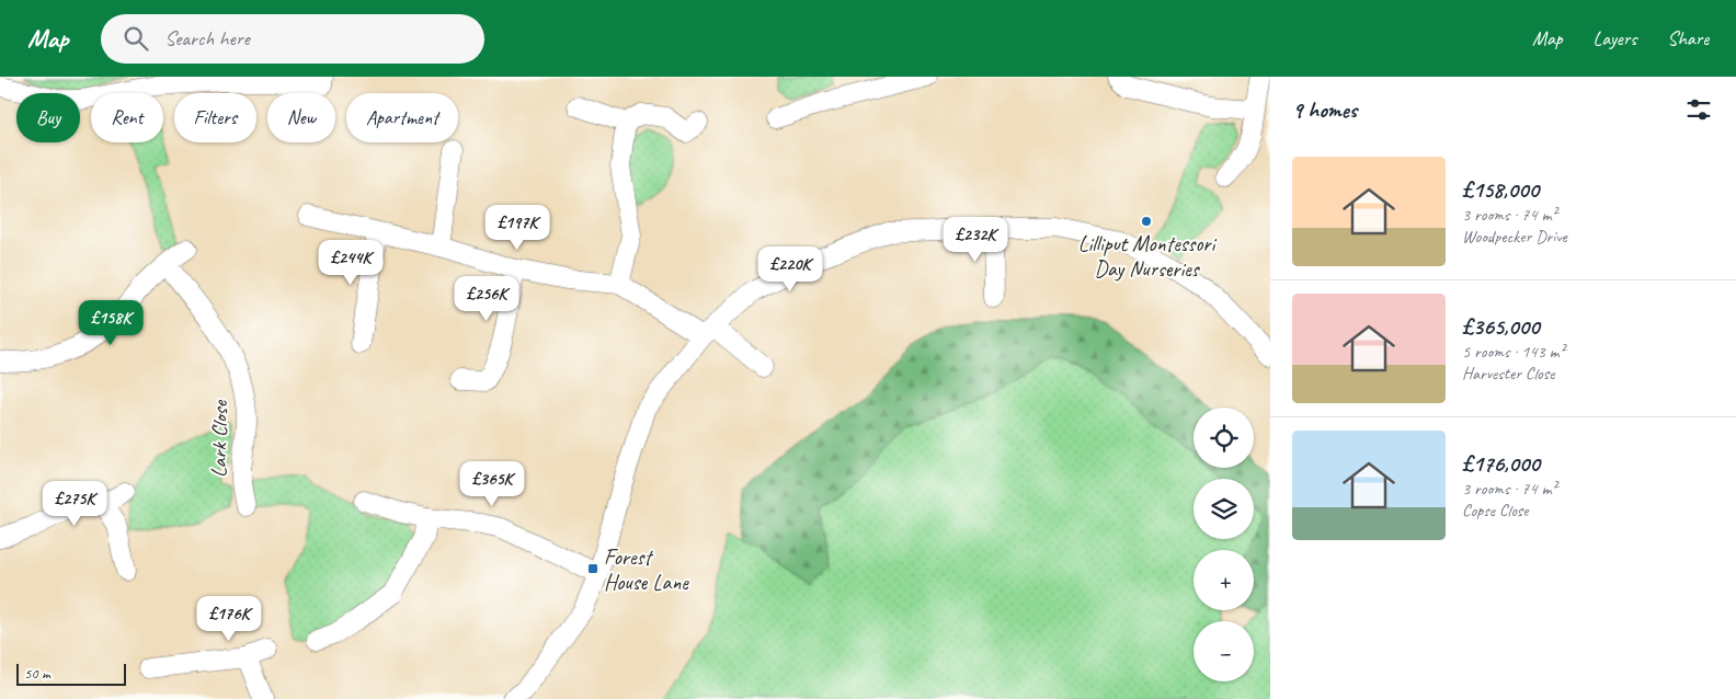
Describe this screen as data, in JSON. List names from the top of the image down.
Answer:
{
  "streets": {
    "street": ["Lark Close"]
  },
  "places": {
    "other": ["Lilliput Montessori Day Nurseries"],
    "transit": ["Forest House Lane"]
  },
  "scale_bar": "50 m",
  "page": {
    "header": "Map",
    "search": "Search here",
    "nav": ["Map", "Layers", "Share"],
    "heading": "9 homes",
    "chip": [
      "Buy",
      "Rent",
      "Filters",
      "New",
      "Apartment"
    ],
    "list": [
      {
        "name": "£158,000",
        "note": "3 rooms · 74 m² · Woodpecker Drive"
      },
      {
        "name": "£365,000",
        "note": "5 rooms · 143 m² · Harvester Close"
      },
      {
        "name": "£176,000",
        "note": "3 rooms · 74 m² · Copse Close"
      }
    ],
    "price": [
      "£197K",
      "£232K",
      "£244K",
      "£220K",
      "£256K",
      "£158K",
      "£365K",
      "£275K",
      "£176K"
    ],
    "map_buttons": ["+", "−"],
    "scale": "50 m"
  }
}
